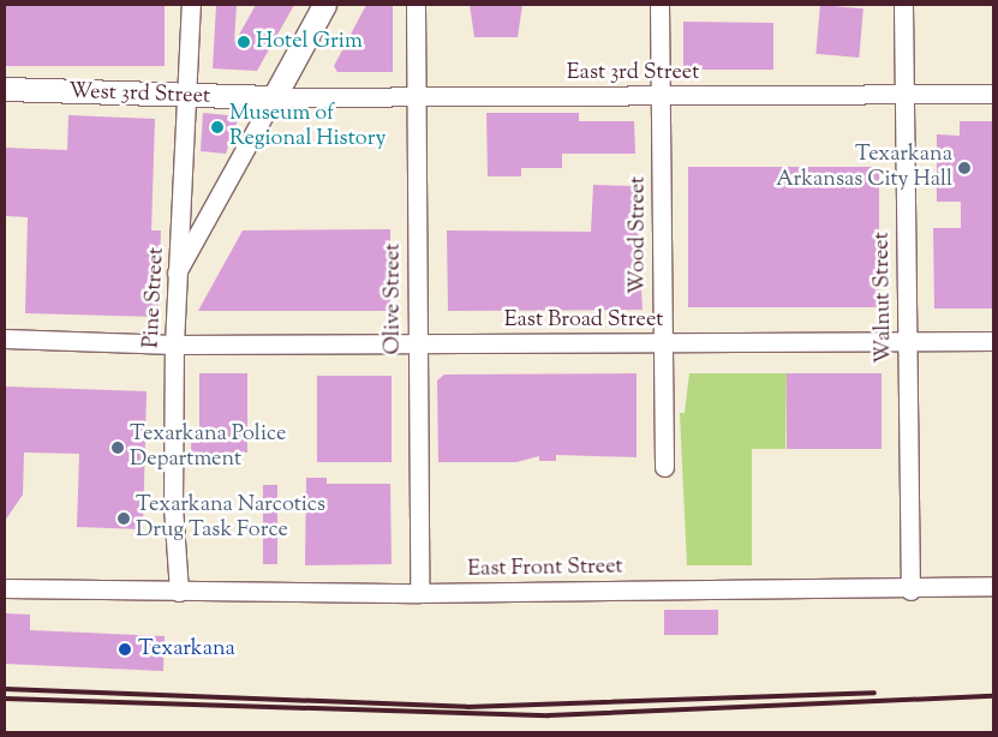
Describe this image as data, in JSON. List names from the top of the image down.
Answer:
{
  "streets": {
    "main road": ["West 3rd Street"],
    "street": [
      "East 3rd Street",
      "Wood Street",
      "Pine Street",
      "Walnut Street",
      "Olive Street",
      "East Broad Street",
      "East Front Street"
    ]
  },
  "crossings": [
    ["East 3rd Street", "West 3rd Street"],
    ["East 3rd Street", "Wood Street"],
    ["East 3rd Street", "Walnut Street"],
    ["East 3rd Street", "Olive Street"],
    ["West 3rd Street", "Pine Street"],
    ["Wood Street", "East Broad Street"],
    ["Pine Street", "East Broad Street"],
    ["Pine Street", "East Front Street"],
    ["Walnut Street", "East Broad Street"],
    ["Walnut Street", "East Front Street"],
    ["Olive Street", "East Broad Street"],
    ["Olive Street", "East Front Street"]
  ],
  "places": [
    "Hotel Grim",
    "Museum of Regional History",
    "Texarkana Arkansas City Hall",
    "Texarkana Police Department",
    "Texarkana Narcotics Drug Task Force",
    "Texarkana"
  ]
}
